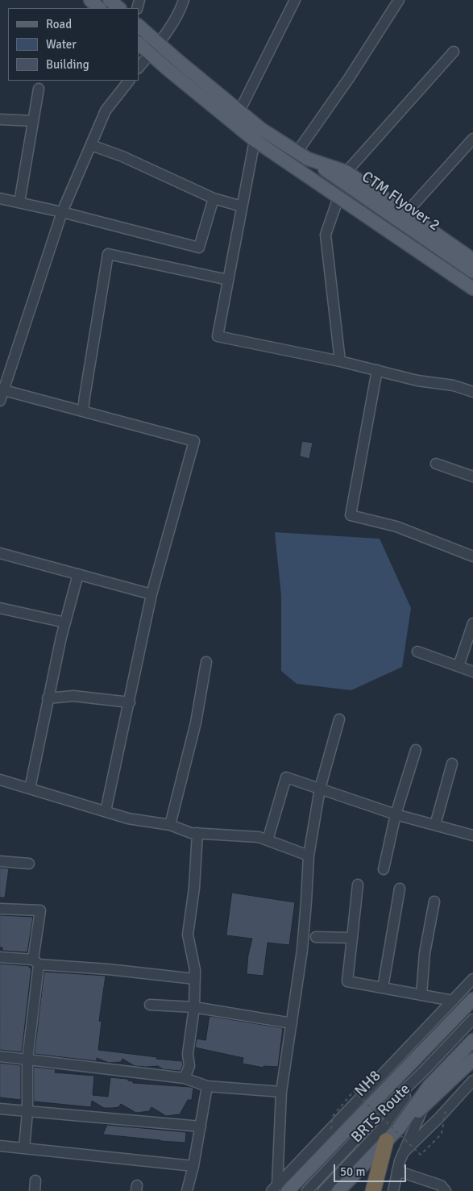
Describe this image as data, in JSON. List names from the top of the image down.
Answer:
{
  "streets": {
    "main road": ["CTM Flyover 2", "NH8"],
    "street": ["BRTS Route"]
  },
  "legend": ["Road", "Water", "Building"],
  "scale_bar": "50 m"
}
